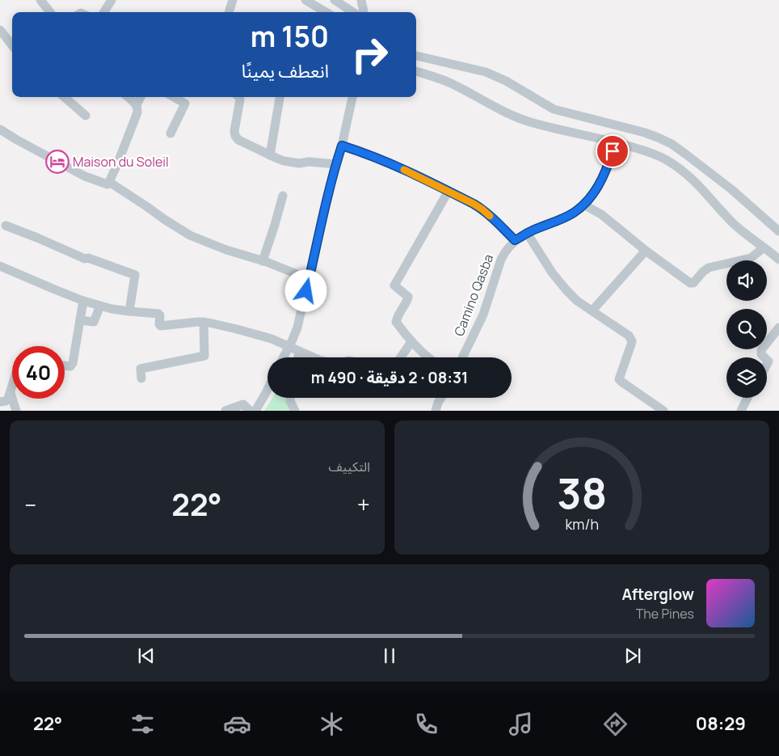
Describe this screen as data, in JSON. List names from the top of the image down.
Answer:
{
  "streets": {
    "street": ["Camino Qasba"]
  },
  "places": {
    "hotel": ["Maison du Soleil"]
  },
  "page": {
    "turn": ["150 m", "انعطف يمينًا"],
    "limit": "40",
    "trip": "08:31 · 2 دقيقة · 490 m",
    "tile": "التكييف",
    "heat": ["−", "22°", "+"],
    "song": ["Afterglow", "The Pines"],
    "tabs": ["08:29", "22°"],
    "gauge": ["38", "km/h"]
  }
}
